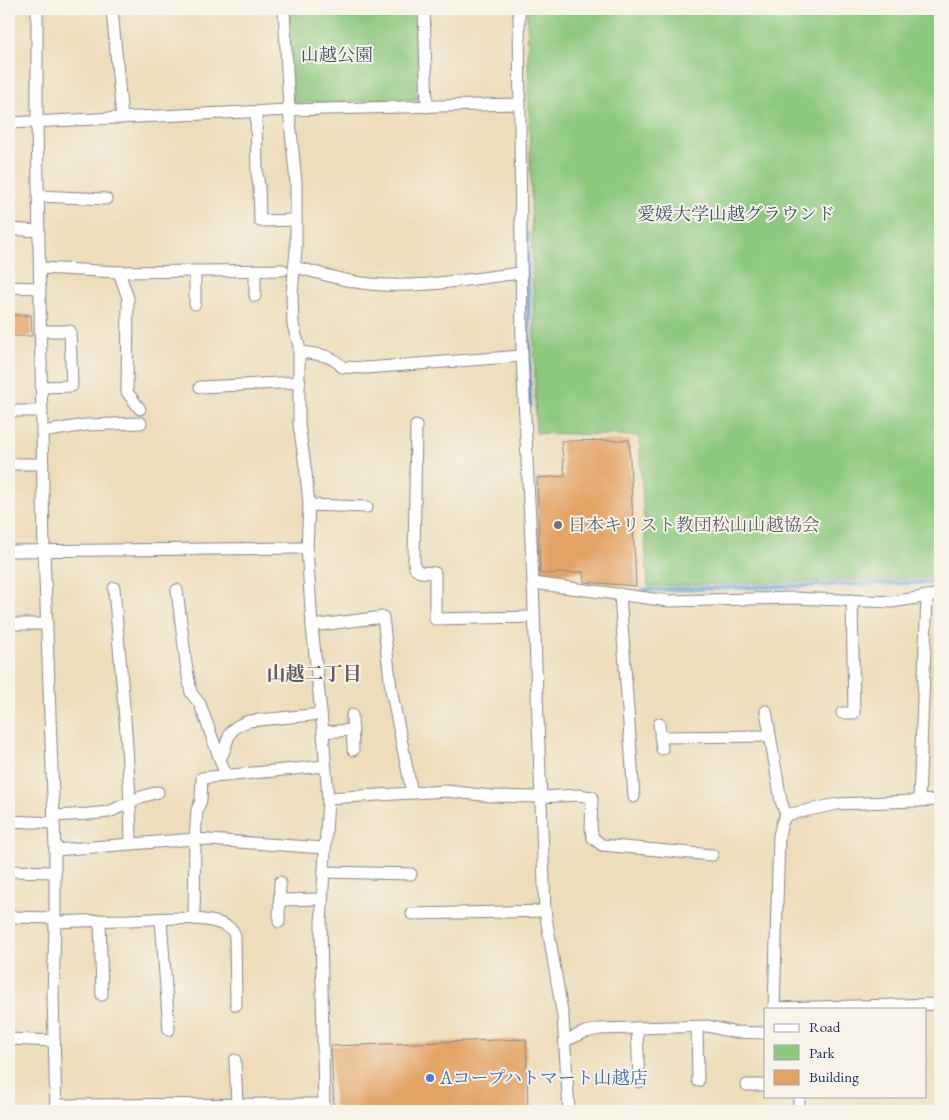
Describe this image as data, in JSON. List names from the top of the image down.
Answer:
{
  "districts": ["山越二丁目"],
  "parks": ["山越公園", "愛媛大学山越グラウンド"],
  "places": ["日本キリスト教団松山山越協会", "Aコープハトマート山越店"],
  "legend": ["Road", "Park", "Building"]
}
